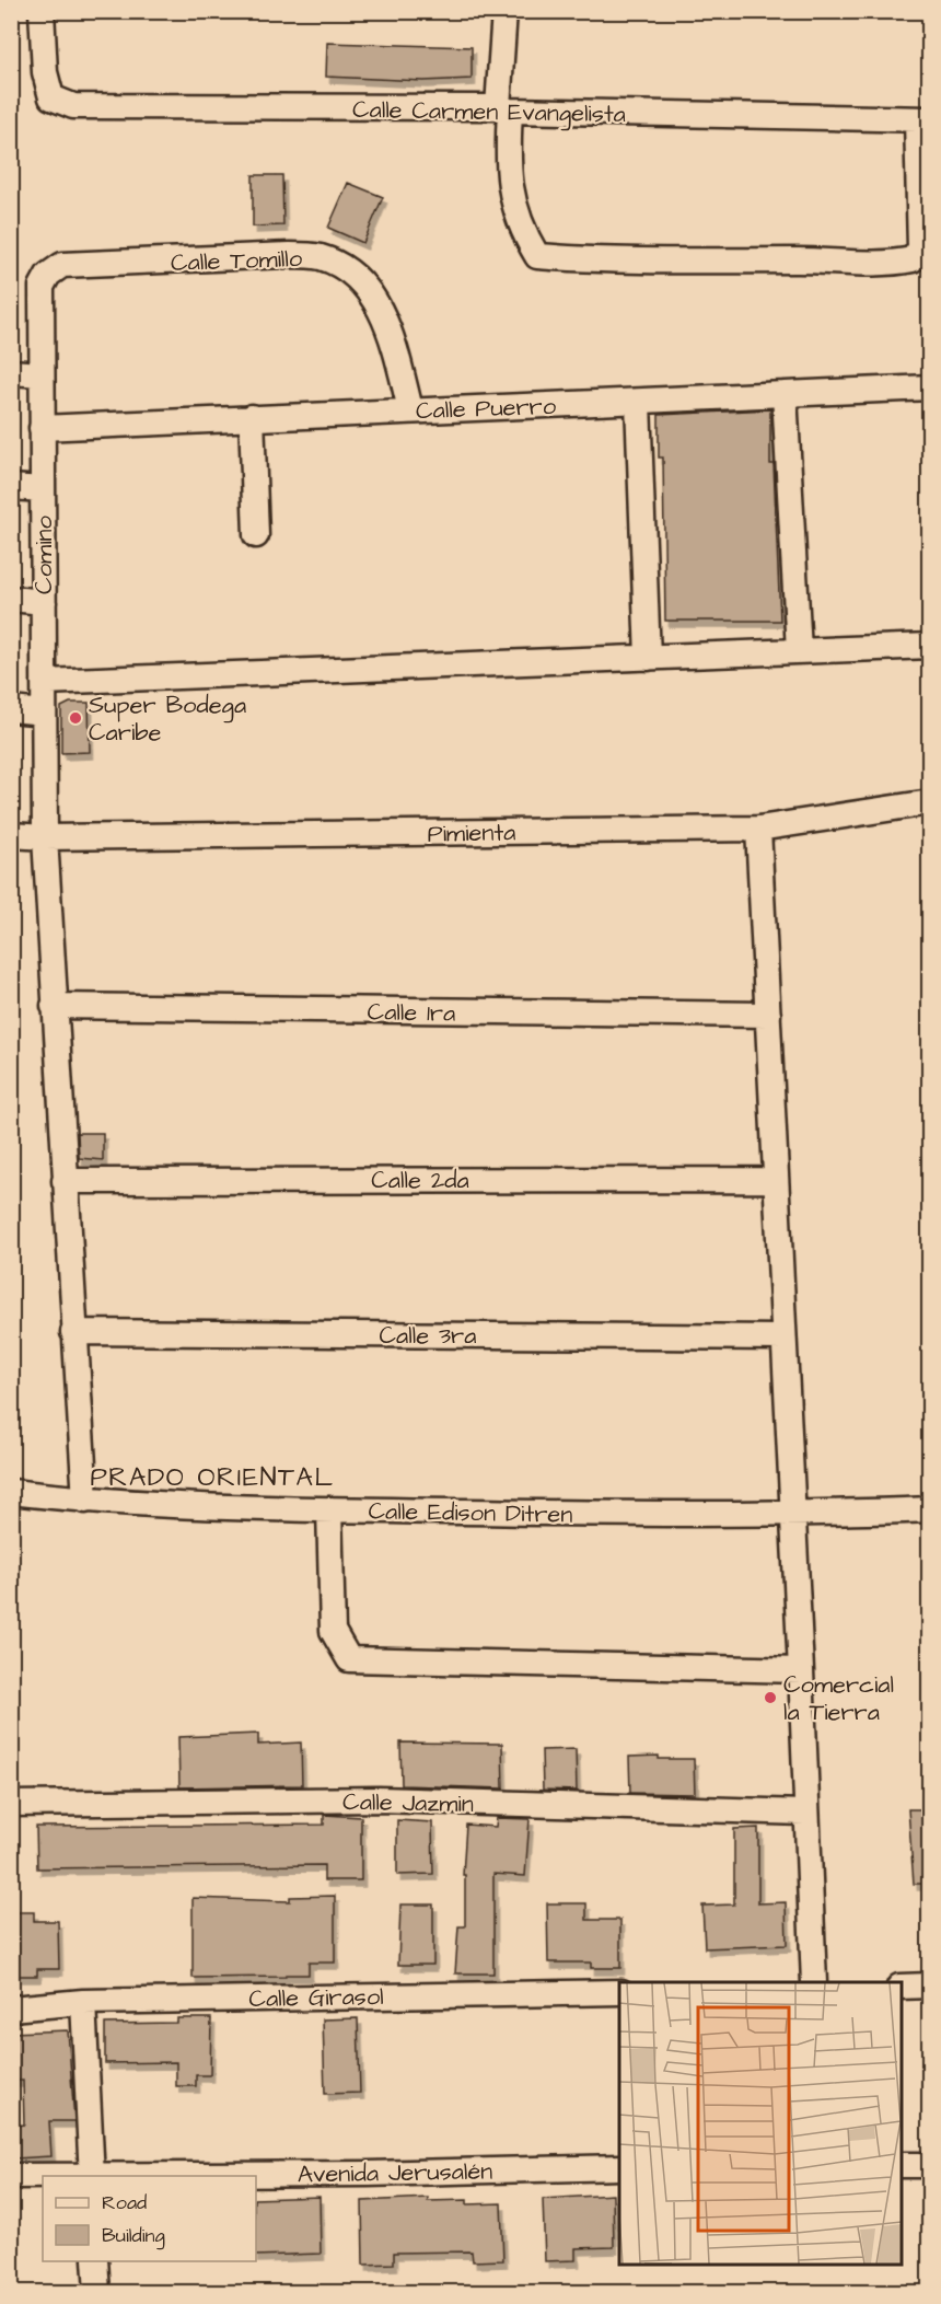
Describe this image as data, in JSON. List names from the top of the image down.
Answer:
{
  "streets": {
    "street": [
      "Calle Carmen Evangelista",
      "Calle Tomillo",
      "Calle Puerro",
      "Comino",
      "Pimienta",
      "Calle 1ra",
      "Calle 2da",
      "Calle 3ra",
      "Calle Edison Ditren",
      "Calle Jazmin",
      "Calle Girasol",
      "Avenida Jerusalén"
    ]
  },
  "crossings": [
    ["Calle Tomillo", "Calle Puerro"],
    ["Calle Tomillo", "Comino"],
    ["Calle Puerro", "Comino"],
    ["Comino", "Pimienta"],
    ["Comino", "Calle 1ra"],
    ["Comino", "Calle 2da"],
    ["Comino", "Calle 3ra"],
    ["Comino", "Calle Edison Ditren"]
  ],
  "districts": ["PRADO ORIENTAL"],
  "places": ["Super Bodega Caribe", "Comercial la Tierra"],
  "legend": ["Road", "Building"]
}
